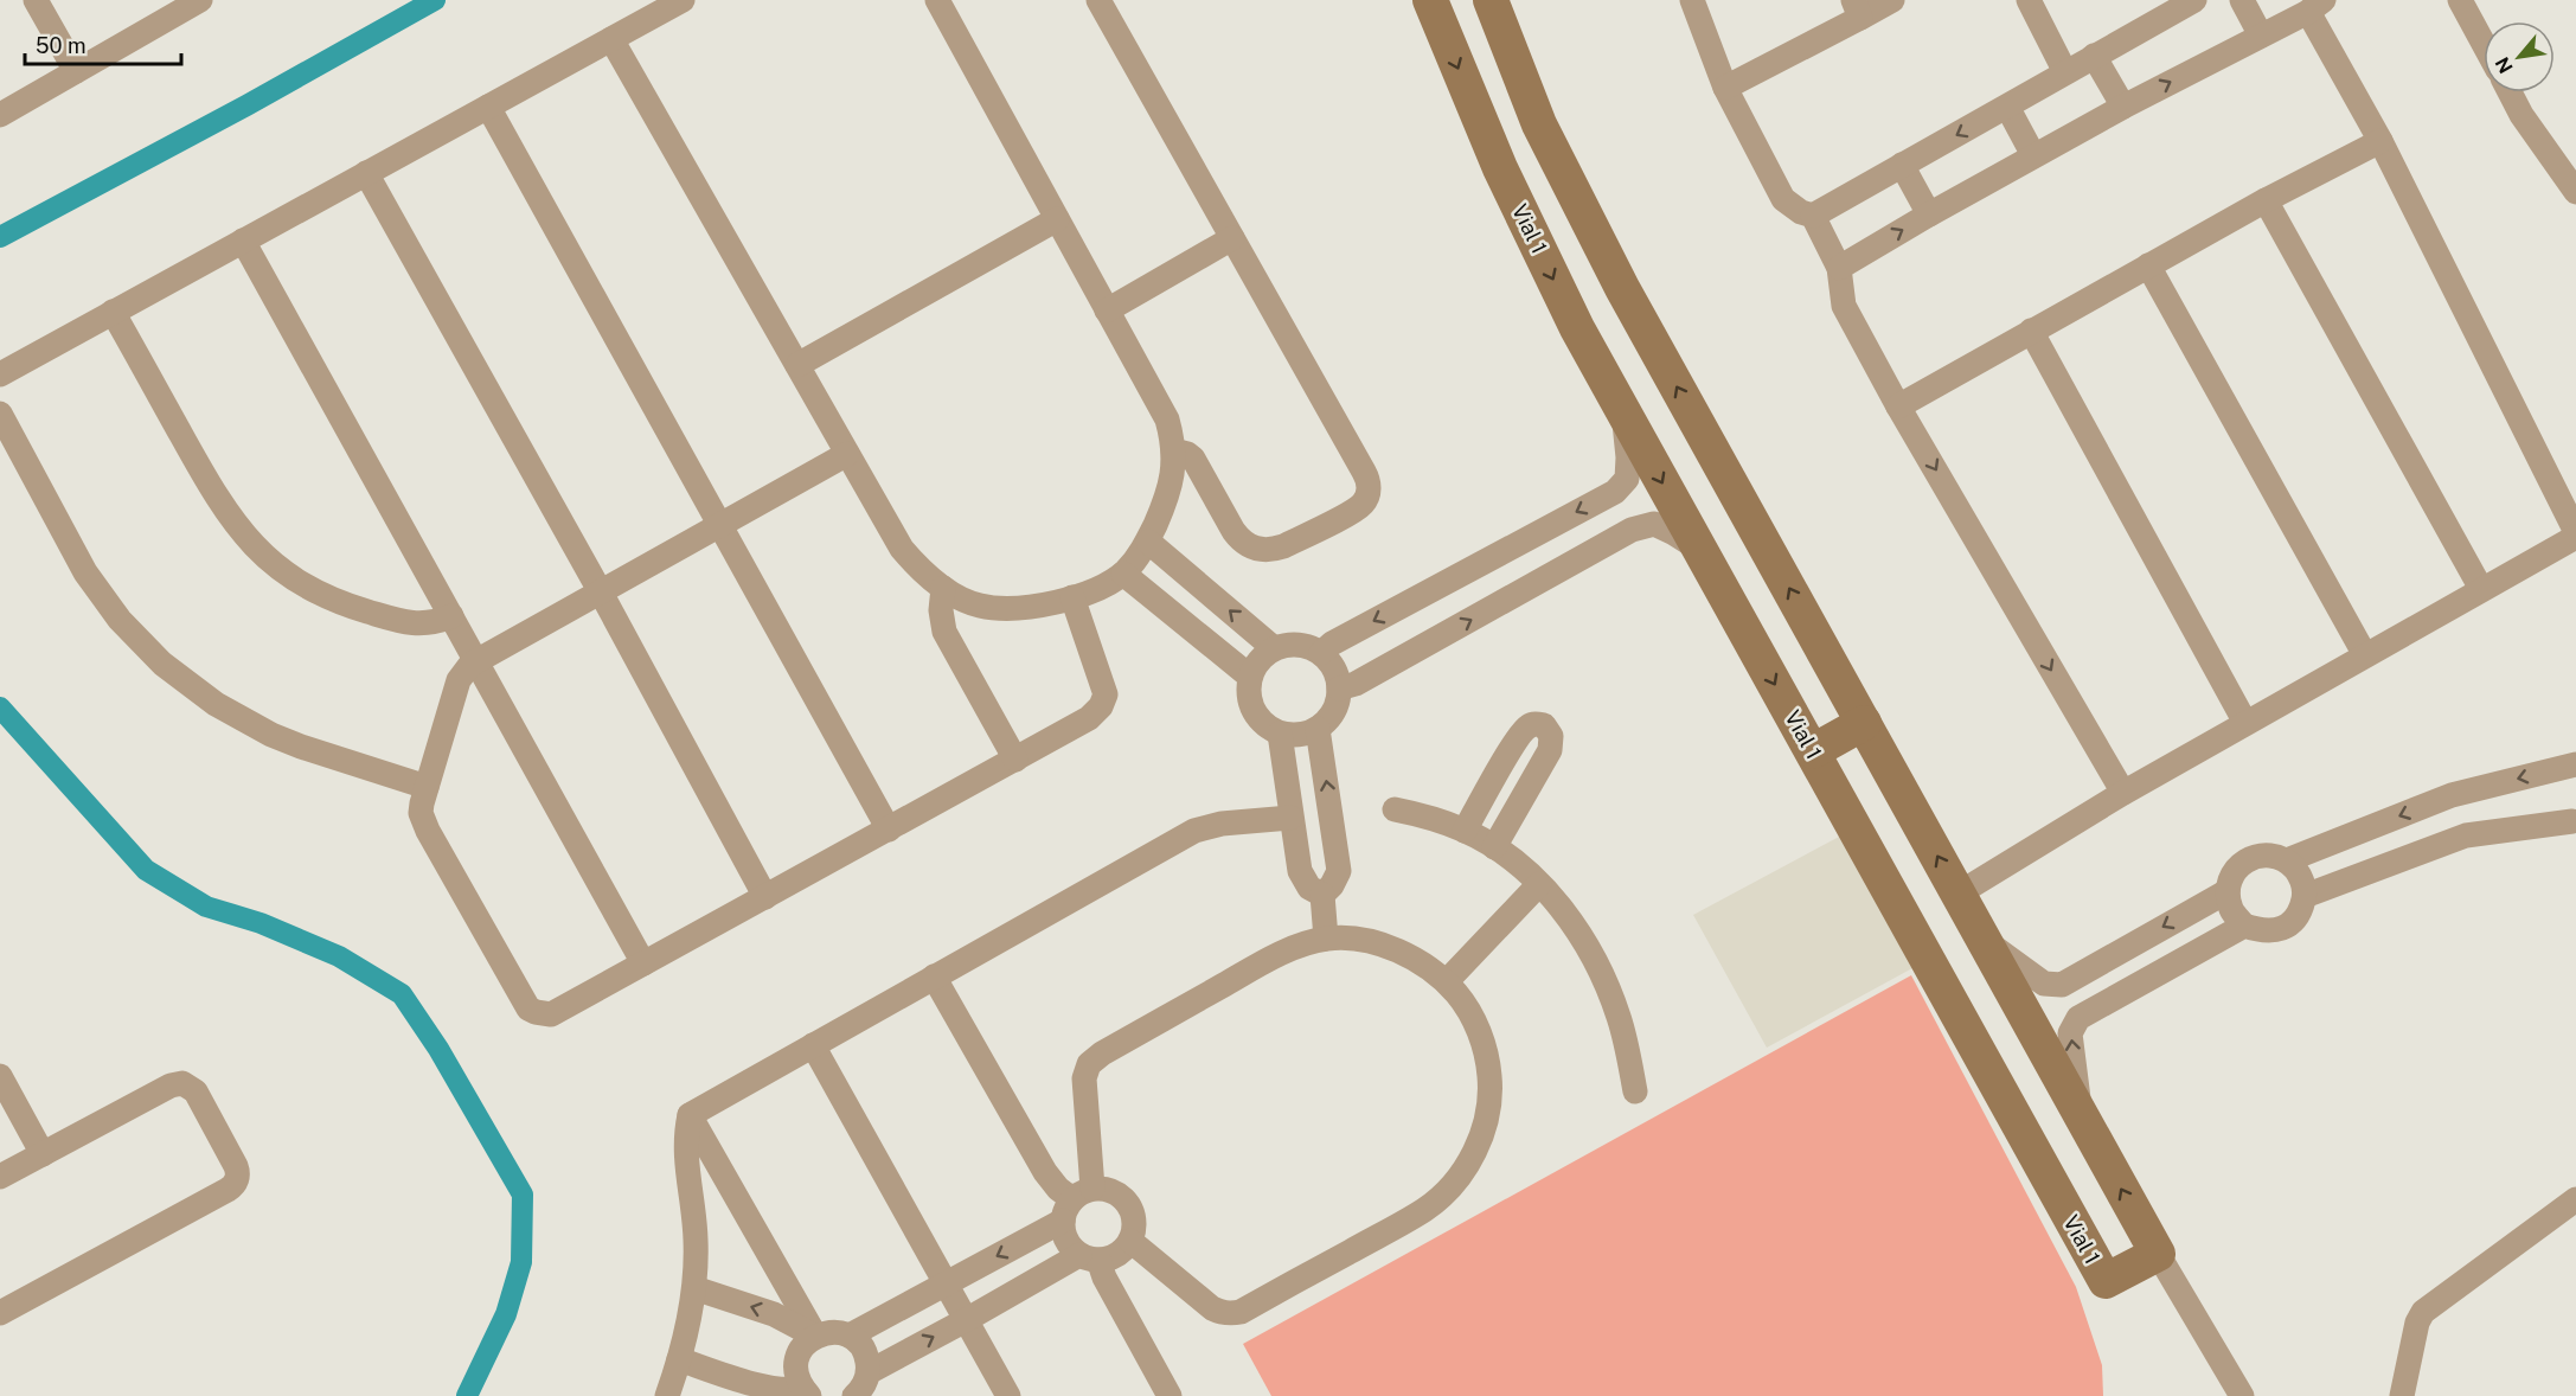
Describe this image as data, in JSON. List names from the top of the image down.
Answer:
{
  "streets": {
    "street": ["Vial 1"]
  },
  "scale_bar": "50 m",
  "north": "bottom left"
}
